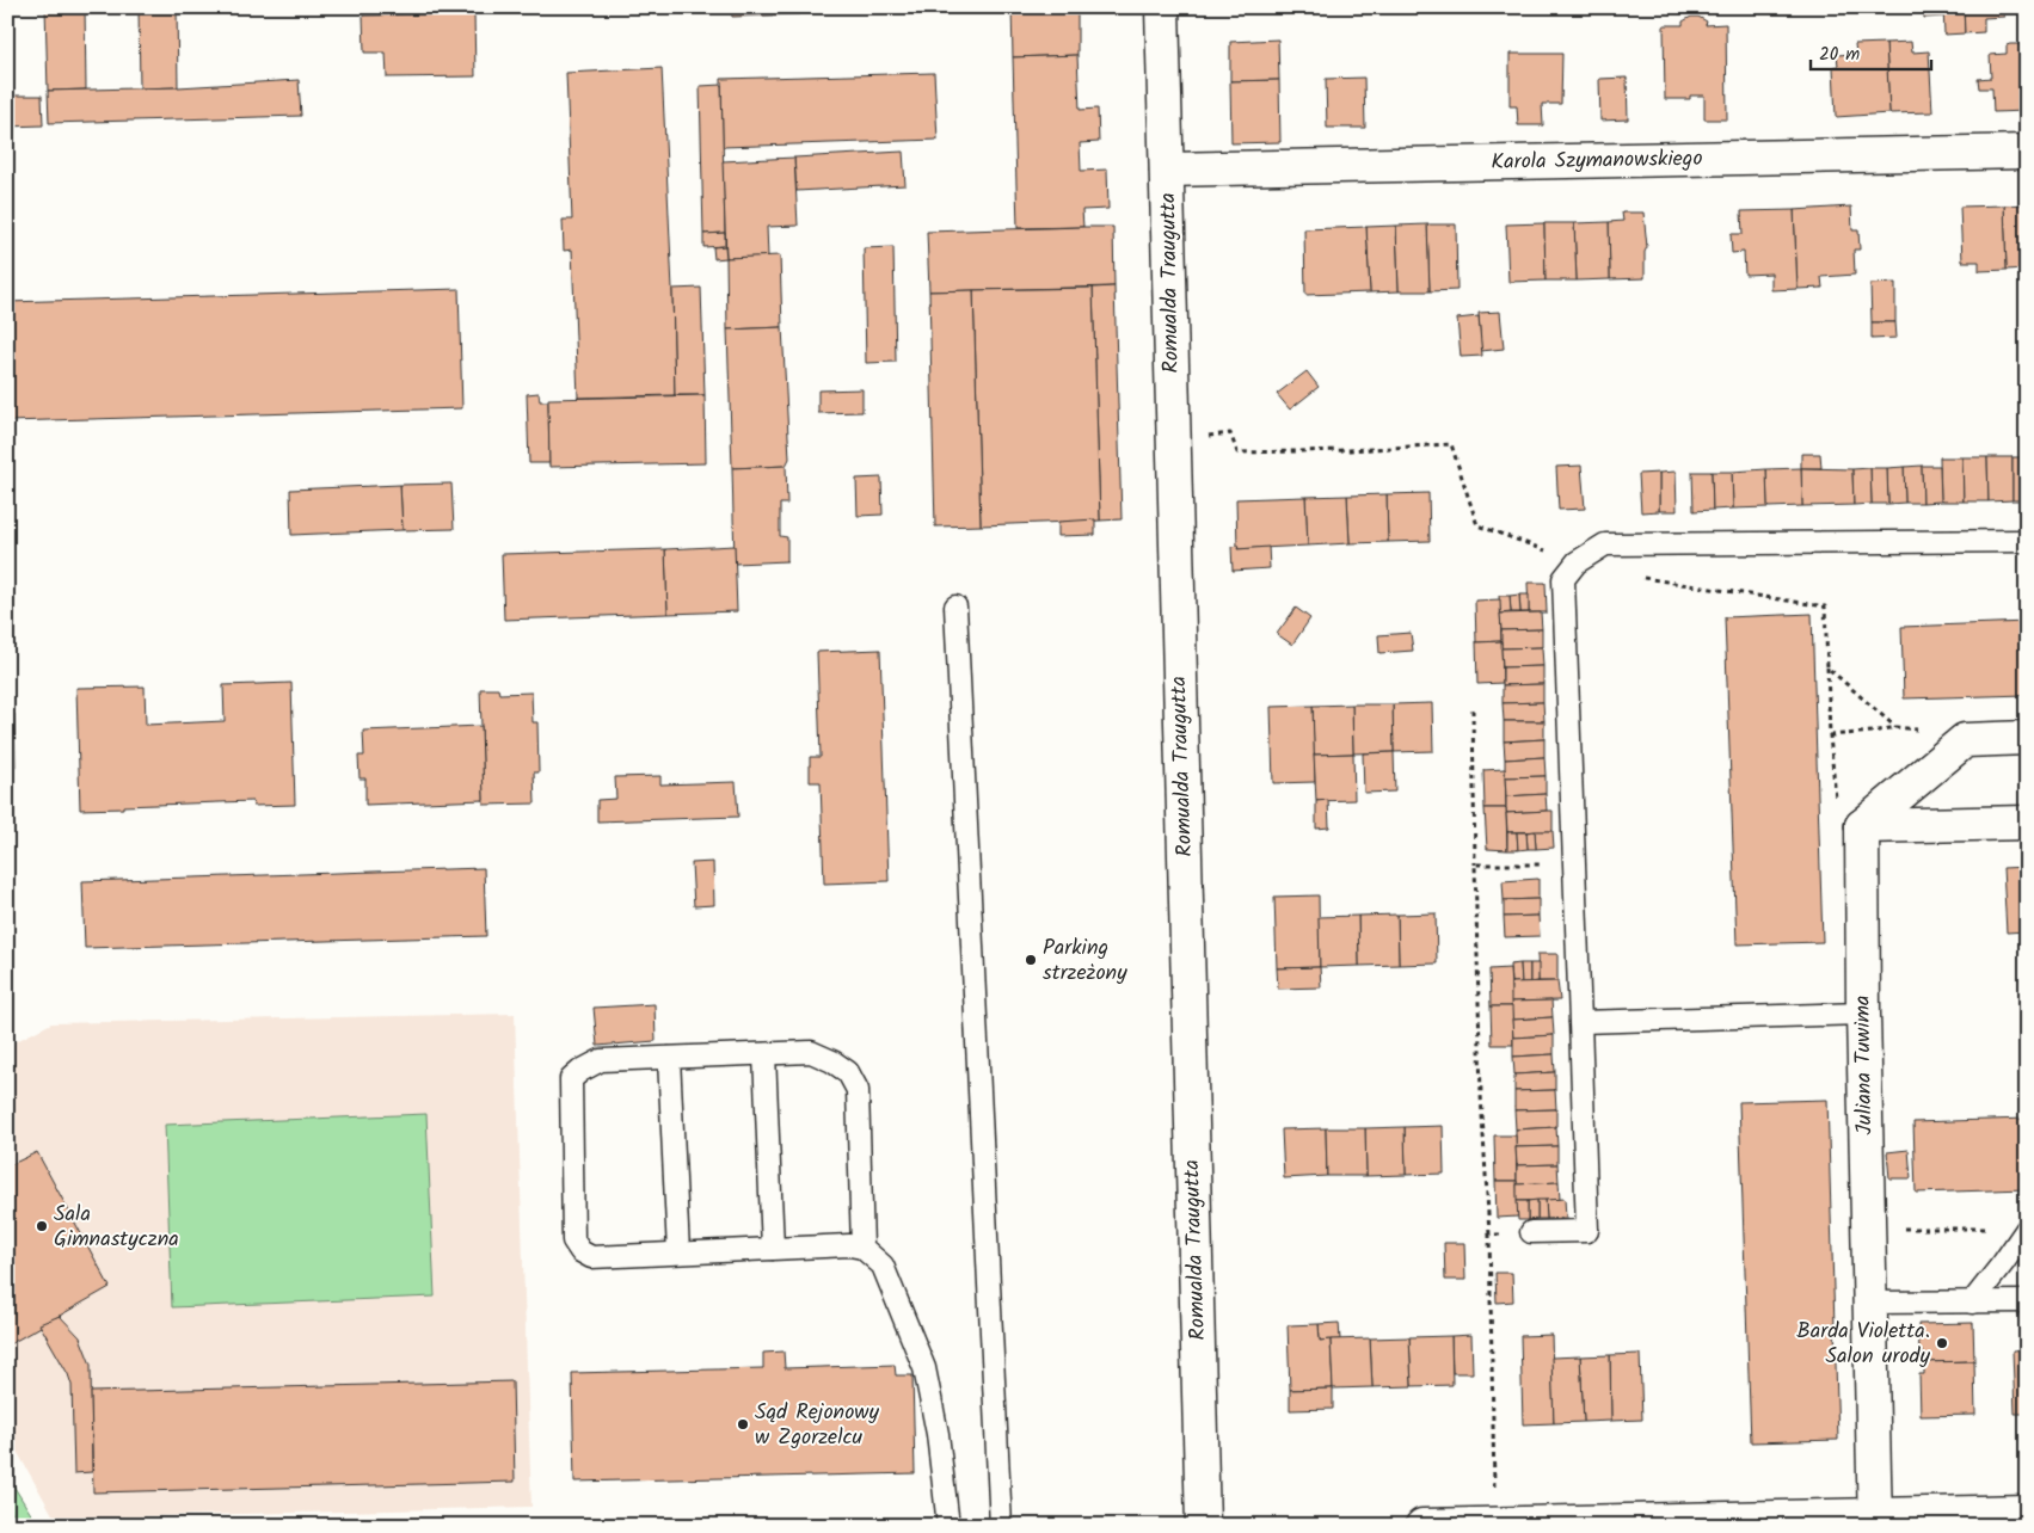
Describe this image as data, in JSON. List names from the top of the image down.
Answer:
{
  "streets": {
    "street": ["Karola Szymanowskiego", "Romualda Traugutta", "Juliana Tuwima"]
  },
  "crossings": [
    ["Karola Szymanowskiego", "Romualda Traugutta"]
  ],
  "places": [
    "Parking strzeżony",
    "Sala Gimnastyczna",
    "Barda Violetta. Salon urody",
    "Sąd Rejonowy w Zgorzelcu"
  ],
  "scale_bar": "20 m"
}
